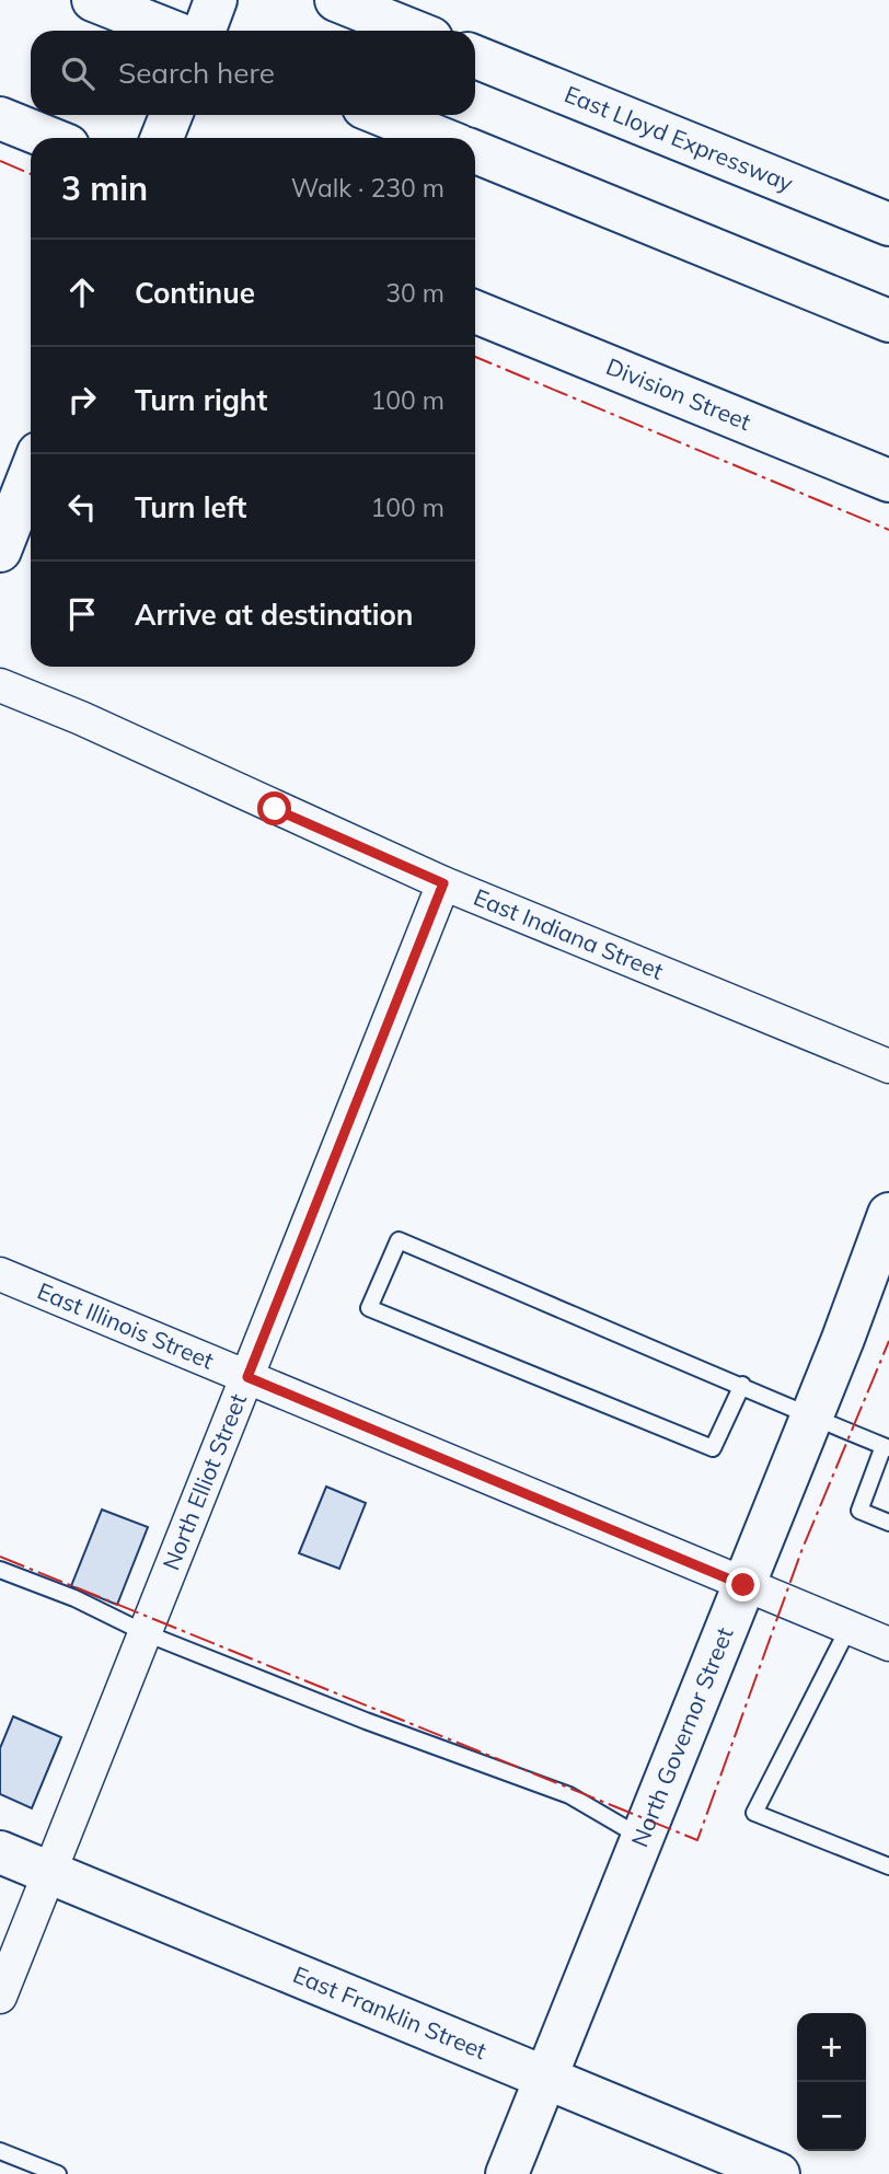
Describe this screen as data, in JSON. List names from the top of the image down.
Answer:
{
  "streets": {
    "main road": [
      "East Lloyd Expressway",
      "Division Street",
      "North Governor Street",
      "East Franklin Street"
    ],
    "street": ["East Indiana Street", "East Illinois Street", "North Elliot Street"]
  },
  "crossings": [
    ["East Indiana Street", "North Elliot Street"],
    ["East Illinois Street", "North Elliot Street"],
    ["East Illinois Street", "North Governor Street"],
    ["North Elliot Street", "East Franklin Street"],
    ["North Governor Street", "East Franklin Street"]
  ],
  "page": {
    "search": "Search here",
    "heading": ["3 min", "Walk · 230 m"],
    "list": [
      ["Continue", "30 m"],
      ["Turn right", "100 m"],
      ["Turn left", "100 m"],
      "Arrive at destination"
    ],
    "map_buttons": ["+", "−"]
  }
}
